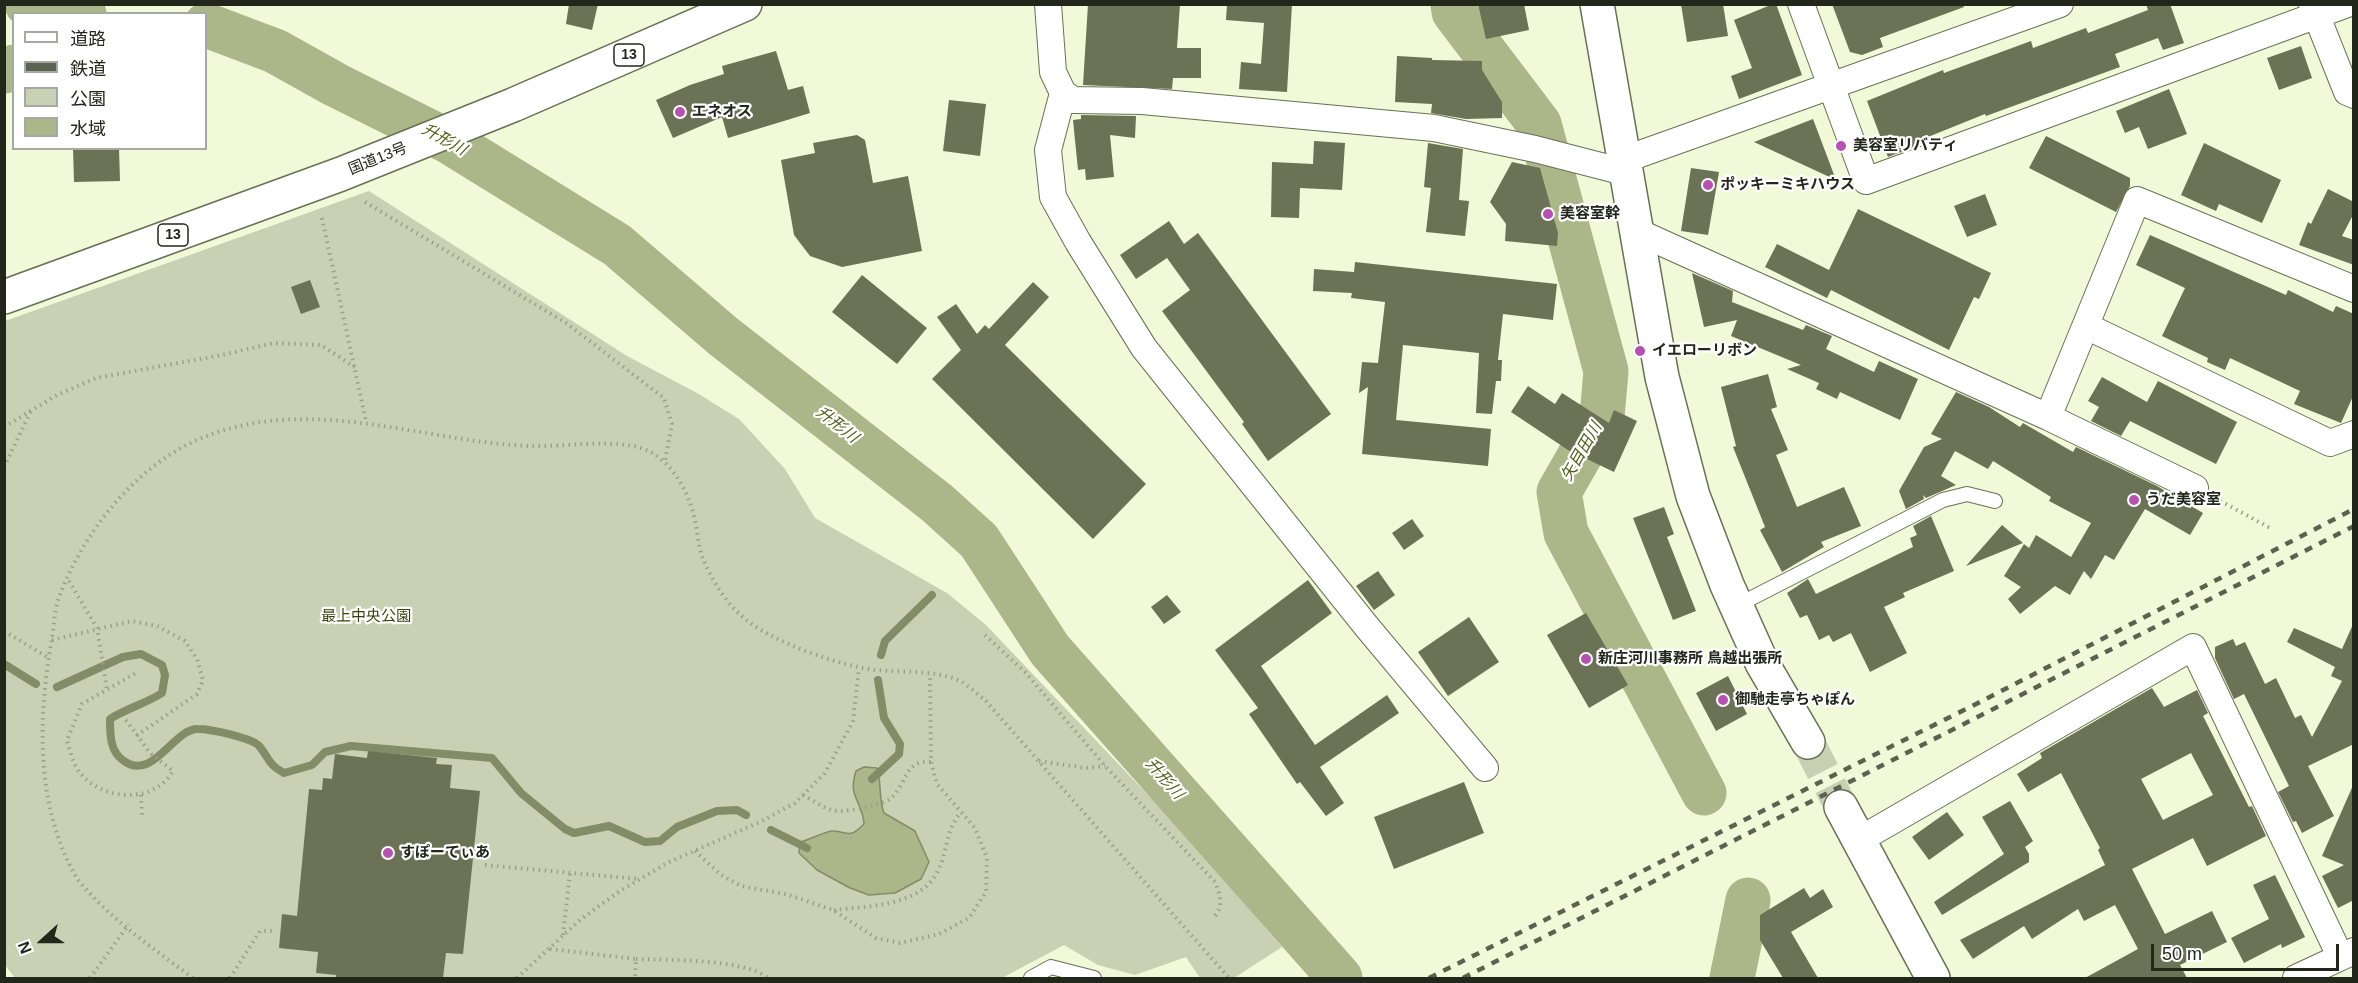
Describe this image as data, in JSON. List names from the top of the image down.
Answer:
{
  "streets": {
    "main road": ["13", "国道13号"]
  },
  "water": ["升形川", "矢目田川"],
  "parks": ["最上中央公園"],
  "places": [
    "エネオス",
    "美容室リバティ",
    "ポッキーミキハウス",
    "美容室幹",
    "イエローリボン",
    "うだ美容室",
    "新庄河川事務所 鳥越出張所",
    "御馳走亭ちゃぽん",
    "すぽーてぃあ"
  ],
  "legend": [
    "道路",
    "鉄道",
    "公園",
    "水域"
  ],
  "scale_bar": "50 m",
  "north": "left"
}
